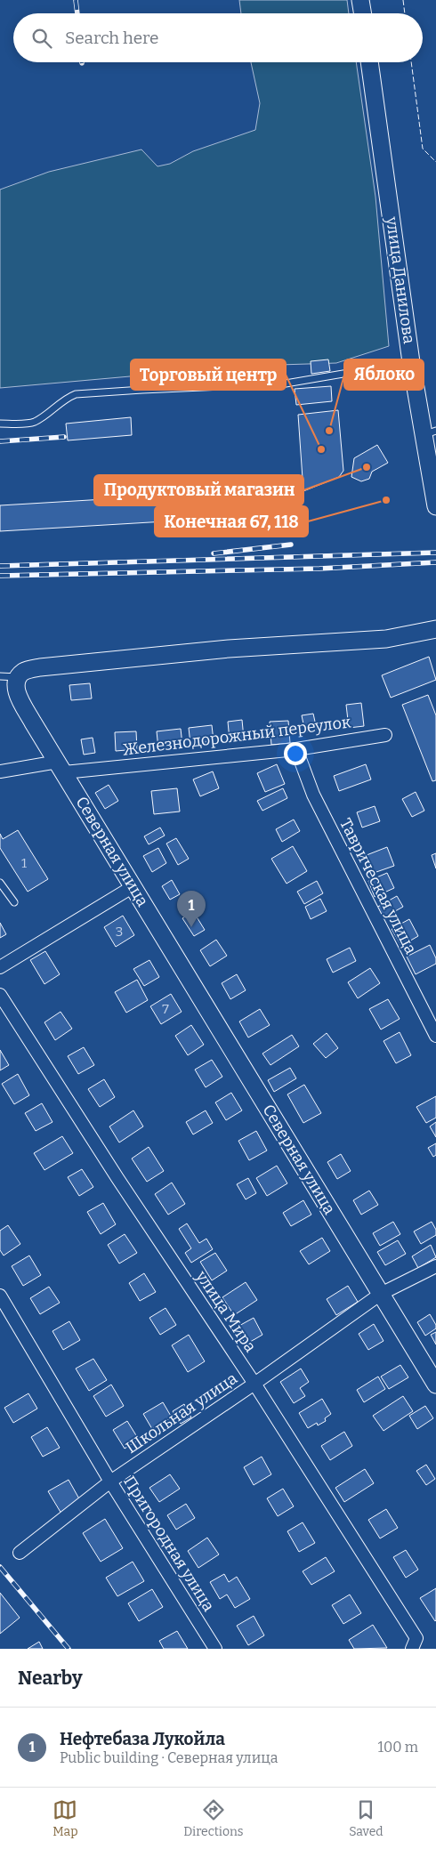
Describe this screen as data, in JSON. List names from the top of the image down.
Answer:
{
  "streets": {
    "street": [
      "улица Данилова",
      "Железнодорожный переулок",
      "Северная улица",
      "Таврическая улица",
      "улица Мира",
      "Школьная улица",
      "Пригородная улица"
    ]
  },
  "crossings": [
    ["Железнодорожный переулок", "Северная улица"],
    ["Железнодорожный переулок", "Таврическая улица"],
    ["Северная улица", "Школьная улица"],
    ["улица Мира", "Школьная улица"],
    ["Школьная улица", "Пригородная улица"]
  ],
  "places": [
    "Яблоко",
    "Торговый центр",
    "Продуктовый магазин",
    "Конечная 67, 118"
  ],
  "house_numbers": ["1", "3", "7"],
  "page": {
    "search": "Search here",
    "pins": "1",
    "heading": "Nearby",
    "list": [
      {
        "mark": "1",
        "name": "Нефтебаза Лукойла",
        "note": "Public building · Северная улица",
        "value": "100 m"
      }
    ],
    "nav": ["Map", "Directions", "Saved"]
  }
}
